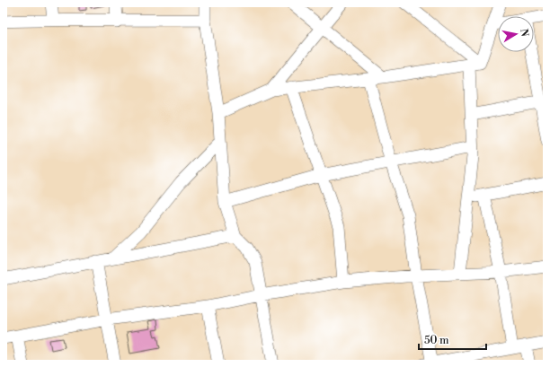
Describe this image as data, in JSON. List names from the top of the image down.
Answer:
{
  "scale_bar": "50 m",
  "north": "right"
}
